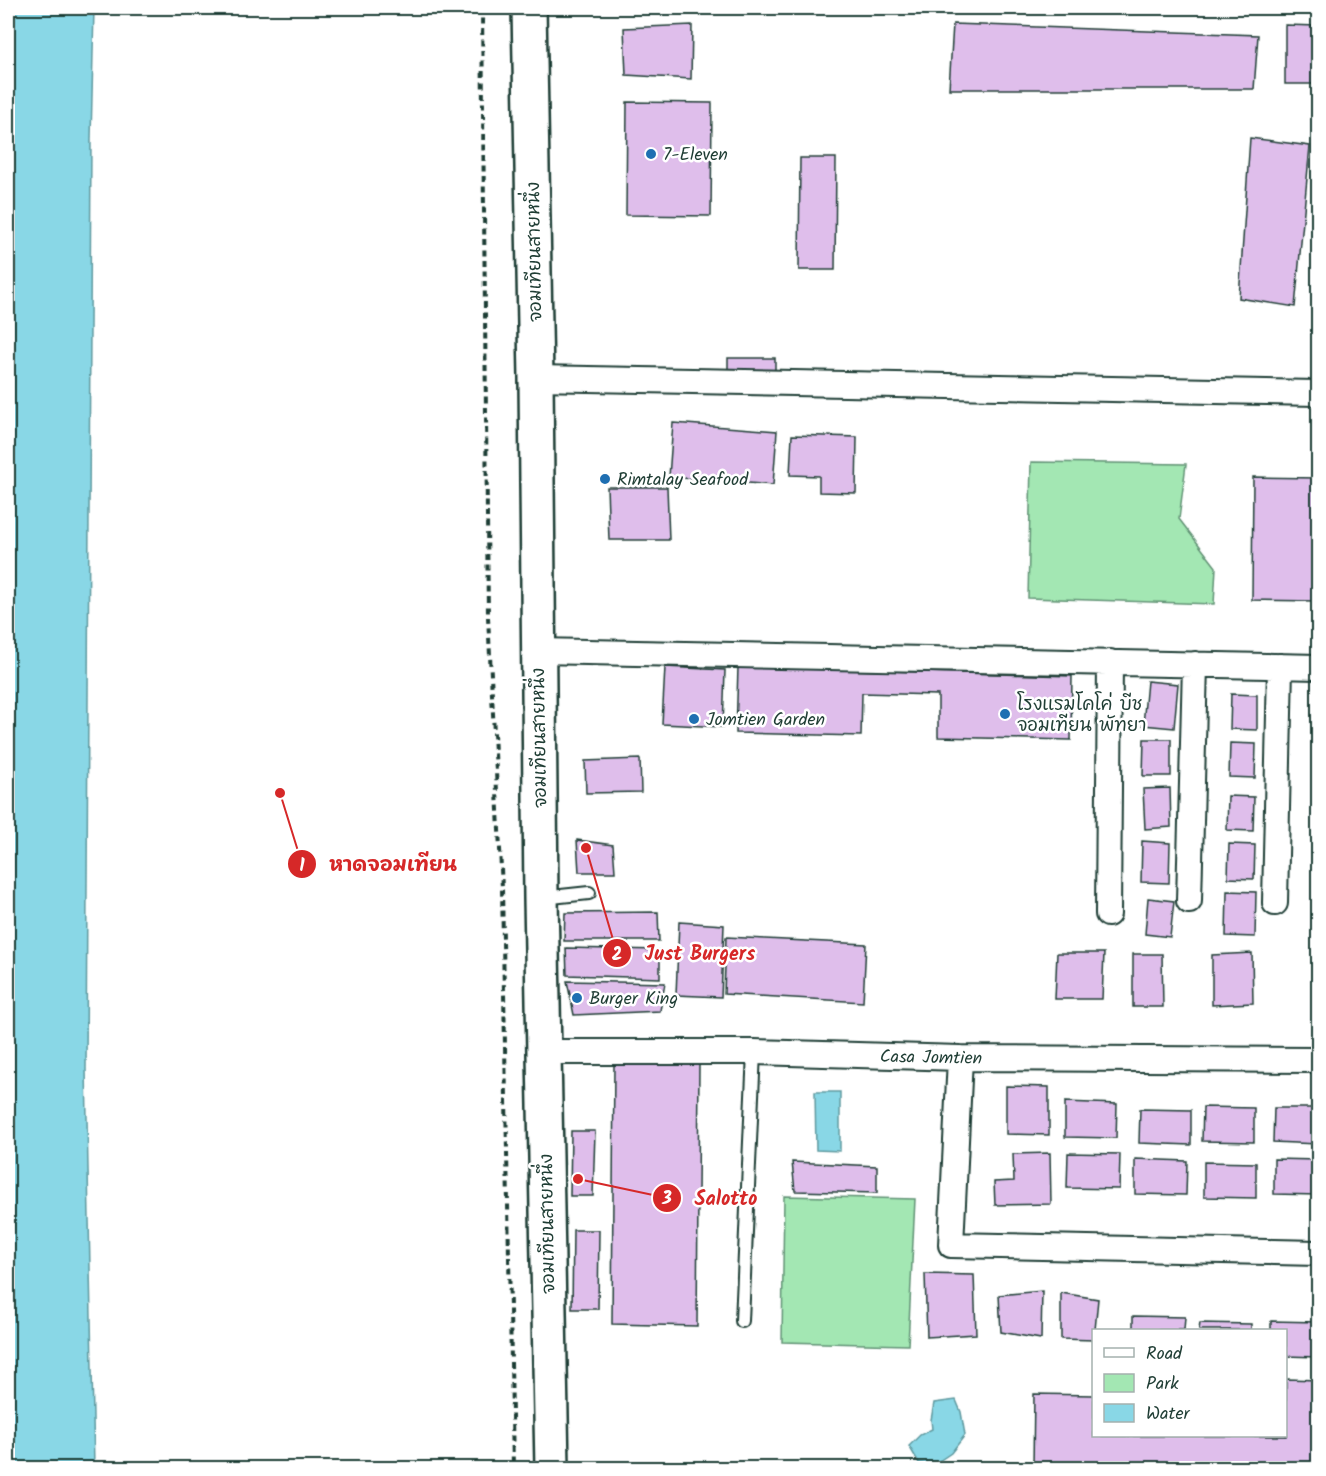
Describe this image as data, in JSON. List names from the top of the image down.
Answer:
{
  "streets": {
    "street": ["จอมเทียนสายหนึ่ง", "Casa Jomtien"]
  },
  "crossings": [
    ["จอมเทียนสายหนึ่ง", "Casa Jomtien"]
  ],
  "places": [
    "7-Eleven",
    "Rimtalay Seafood",
    "โรงแรมโคโค่ บีช จอมเทียน พัทยา",
    "Jomtien Garden",
    "หาดจอมเทียน",
    "Just Burgers",
    "Burger King",
    "Salotto"
  ],
  "legend": ["Road", "Park", "Water"]
}
